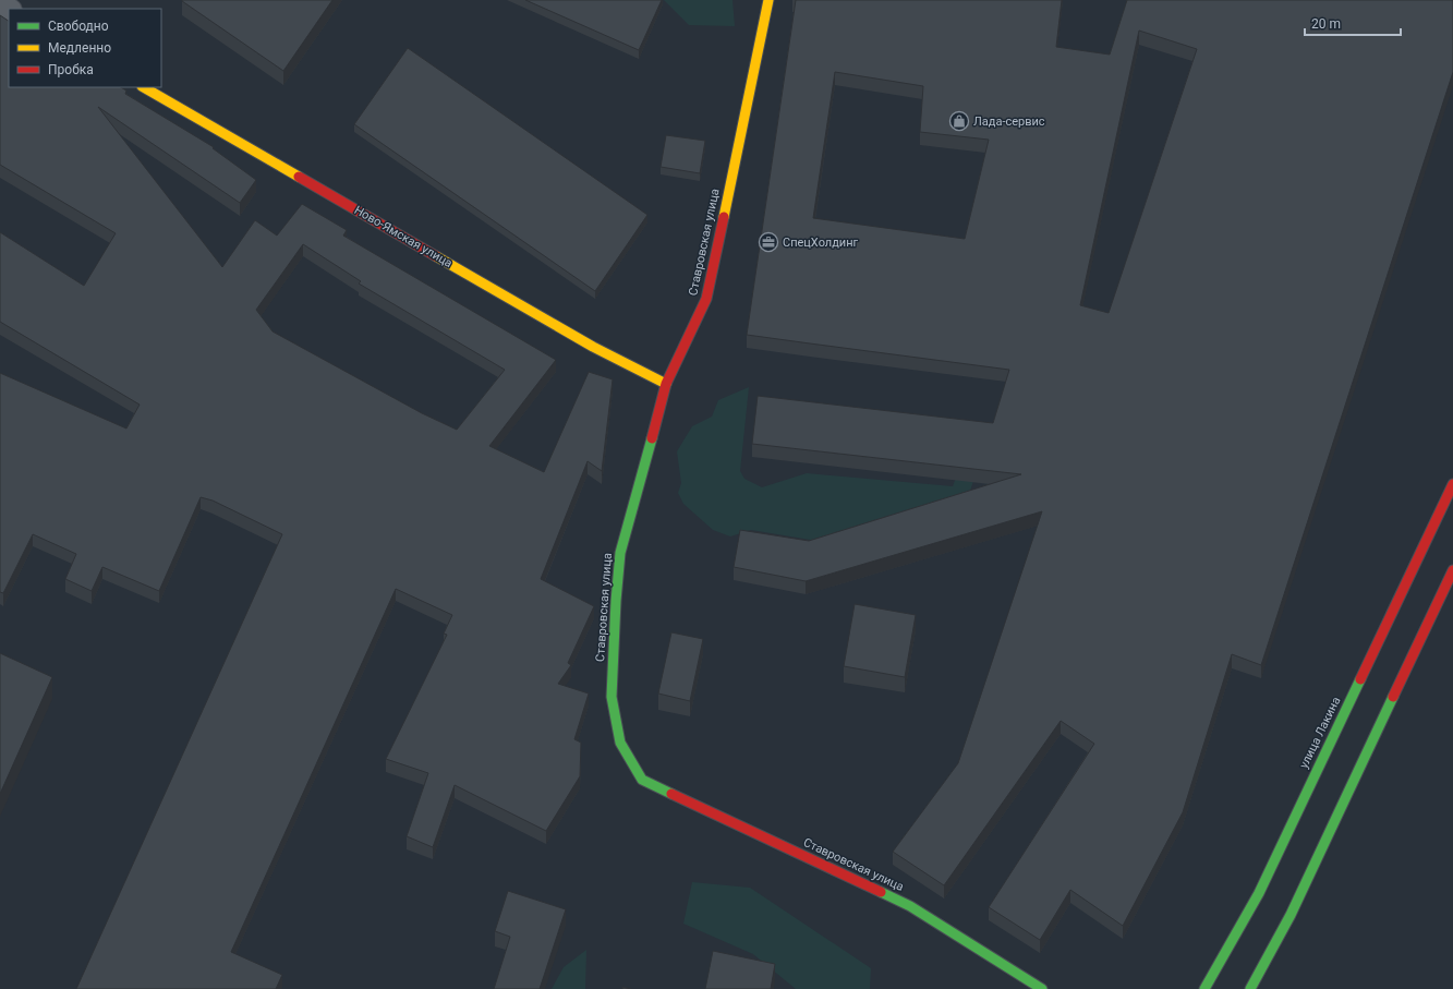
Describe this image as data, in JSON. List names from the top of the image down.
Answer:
{
  "streets": {
    "main road": ["Ново-Ямская улица", "Ставровская улица", "улица Лакина"]
  },
  "crossings": [
    ["Ново-Ямская улица", "Ставровская улица"]
  ],
  "places": {
    "shop": ["Лада-сервис"],
    "office": ["СпецХолдинг"]
  },
  "legend": ["Свободно", "Медленно", "Пробка"],
  "scale_bar": "20 m"
}
